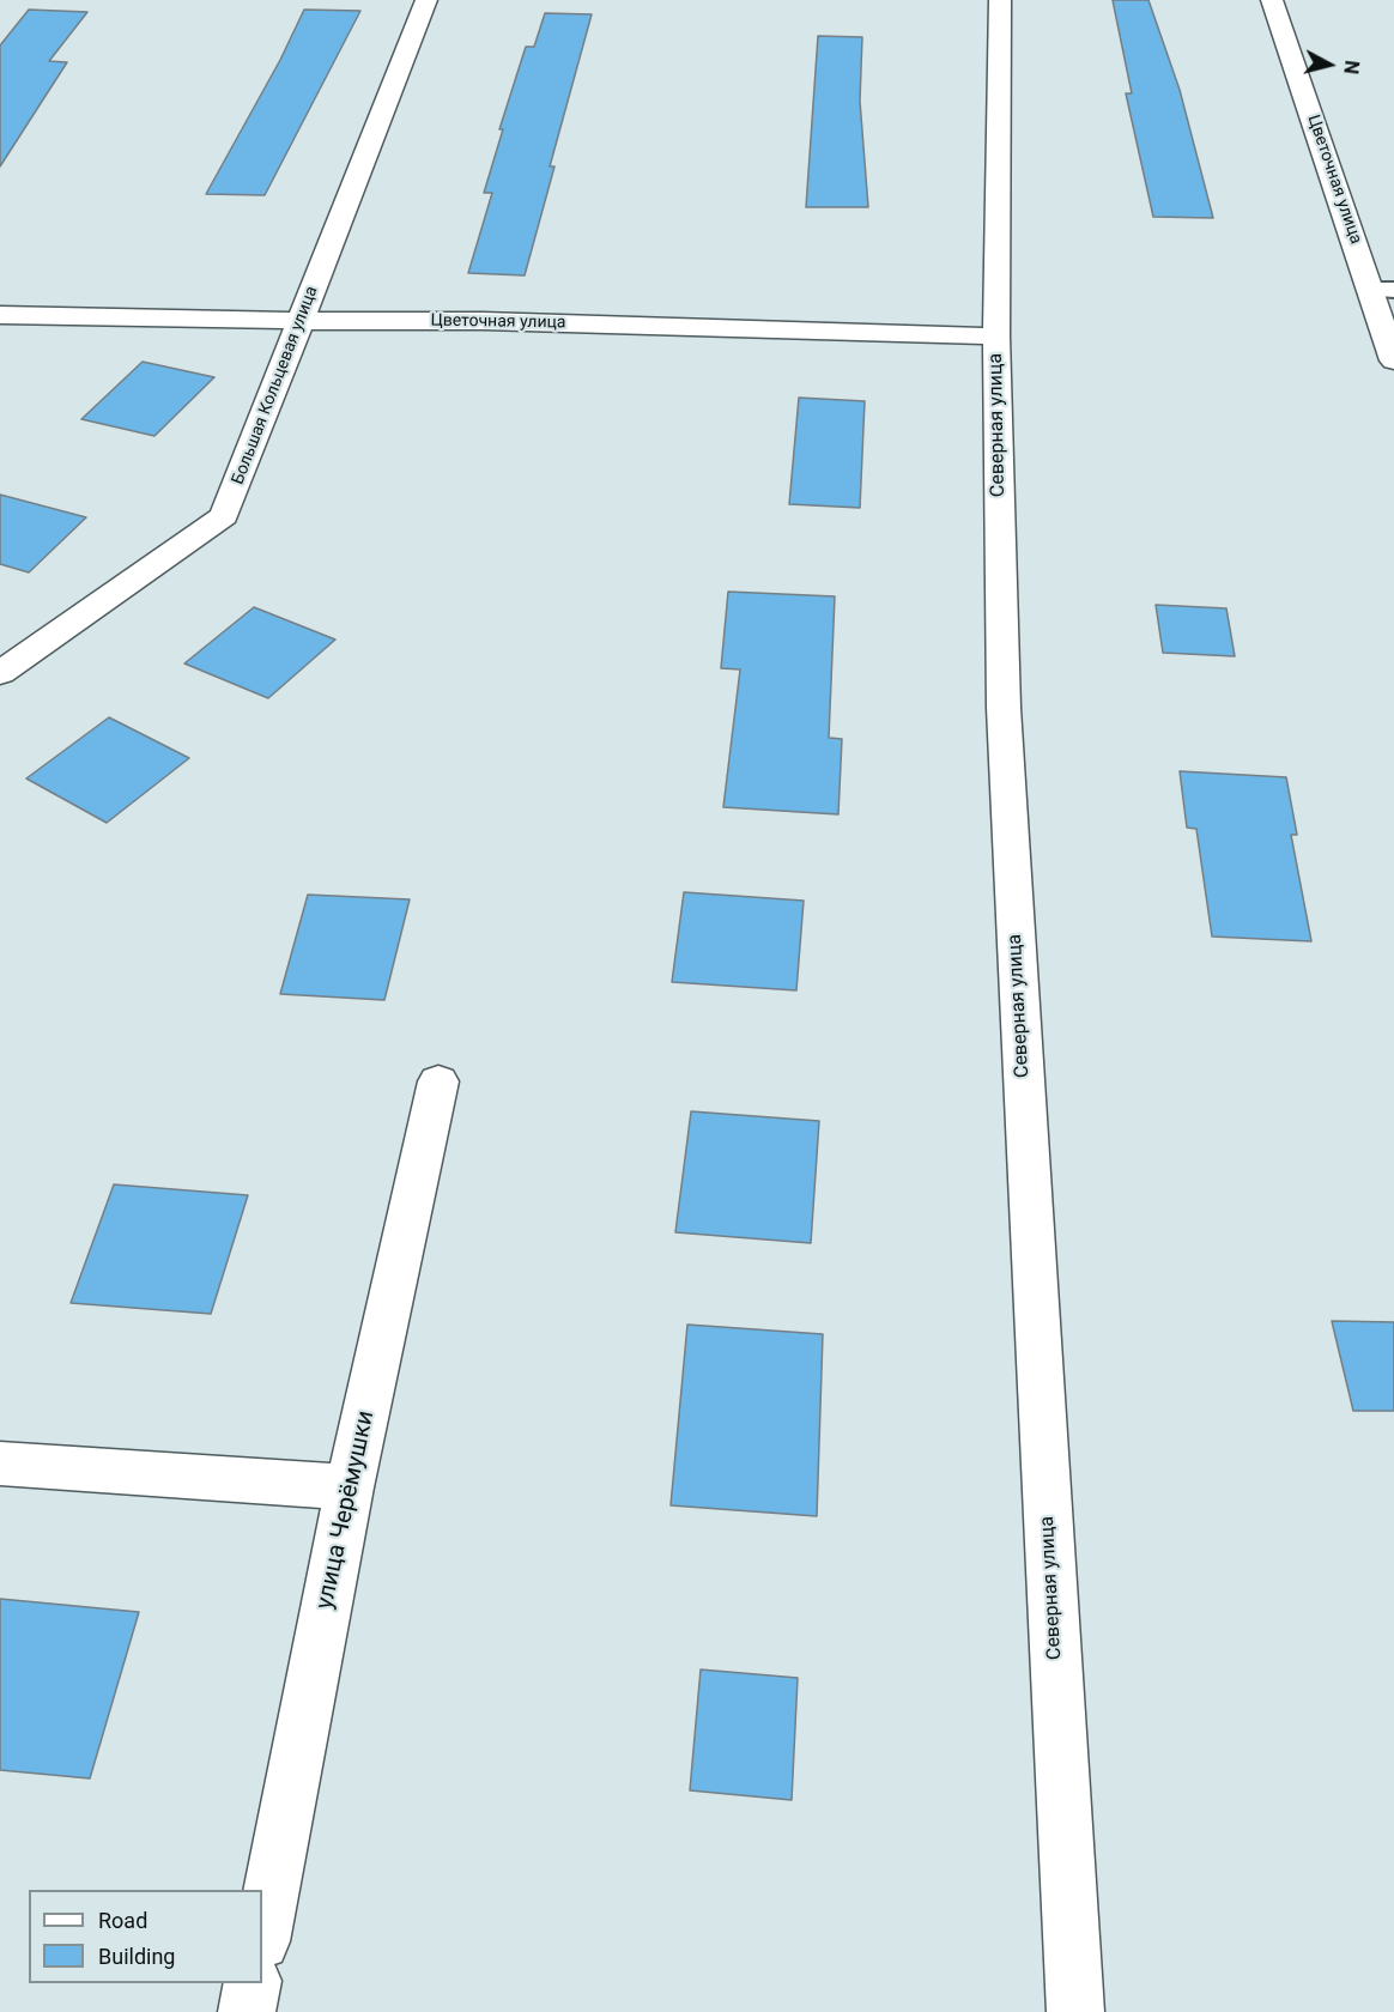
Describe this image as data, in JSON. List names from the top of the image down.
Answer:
{
  "streets": {
    "street": [
      "Цветочная улица",
      "Большая Кольцевая улица",
      "Северная улица",
      "улица Черёмушки"
    ]
  },
  "crossings": [
    ["Цветочная улица", "Большая Кольцевая улица"],
    ["Цветочная улица", "Северная улица"]
  ],
  "legend": ["Road", "Building"],
  "north": "right"
}
